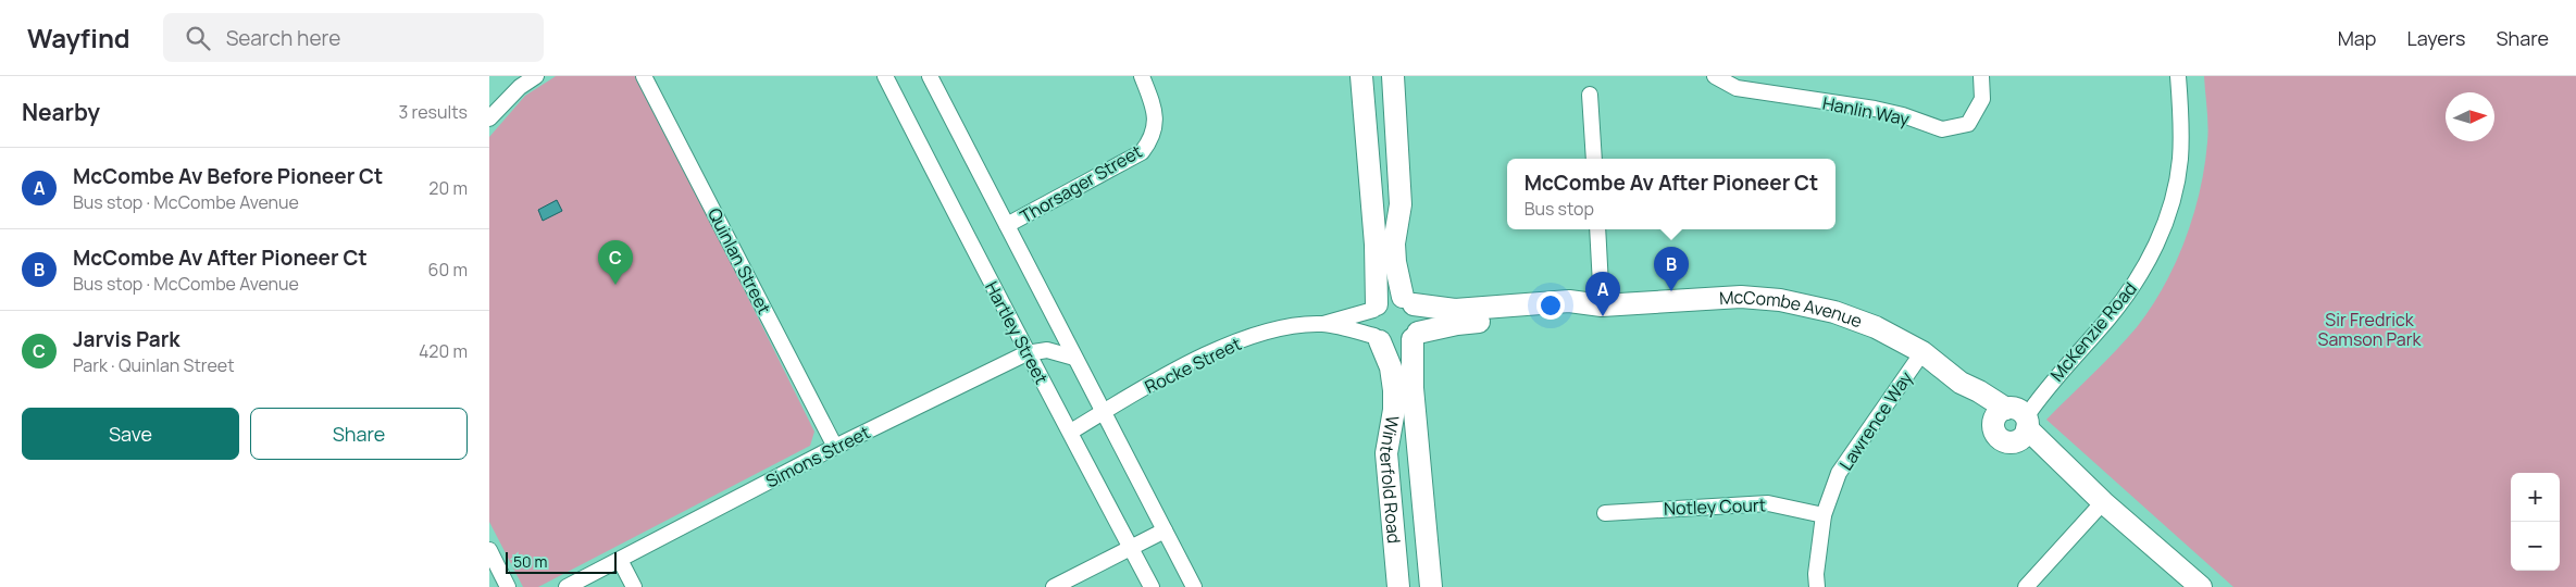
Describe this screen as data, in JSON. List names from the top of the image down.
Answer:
{
  "streets": {
    "street": [
      "Hanlin Way",
      "Thorsager Street",
      "Quinlan Street",
      "McCombe Avenue",
      "McKenzie Road",
      "Hartley Street",
      "Rocke Street",
      "Lawrence Way",
      "Simons Street",
      "Winterfold Road",
      "Notley Court"
    ]
  },
  "crossings": [
    ["Quinlan Street", "Simons Street"],
    ["McCombe Avenue", "McKenzie Road"],
    ["McCombe Avenue", "Rocke Street"],
    ["McCombe Avenue", "Lawrence Way"],
    ["McCombe Avenue", "Winterfold Road"],
    ["Hartley Street", "Rocke Street"],
    ["Hartley Street", "Simons Street"],
    ["Rocke Street", "Winterfold Road"],
    ["Lawrence Way", "Notley Court"]
  ],
  "parks": ["Sir Fredrick Samson Park"],
  "scale_bar": "50 m",
  "north": "right",
  "page": {
    "header": "Wayfind",
    "search": "Search here",
    "nav": ["Map", "Layers", "Share"],
    "heading": ["Nearby", "3 results"],
    "list": [
      {
        "mark": "A",
        "name": "McCombe Av Before Pioneer Ct",
        "note": "Bus stop · McCombe Avenue",
        "value": "20 m"
      },
      {
        "mark": "B",
        "name": "McCombe Av After Pioneer Ct",
        "note": "Bus stop · McCombe Avenue",
        "value": "60 m"
      },
      {
        "mark": "C",
        "name": "Jarvis Park",
        "note": "Park · Quinlan Street",
        "value": "420 m"
      }
    ],
    "popup": ["McCombe Av After Pioneer Ct", "Bus stop"],
    "pins": ["C", "B", "A"],
    "buttons": ["Save", "Share"],
    "map_buttons": ["+", "−"],
    "scale": "50 m"
  }
}
